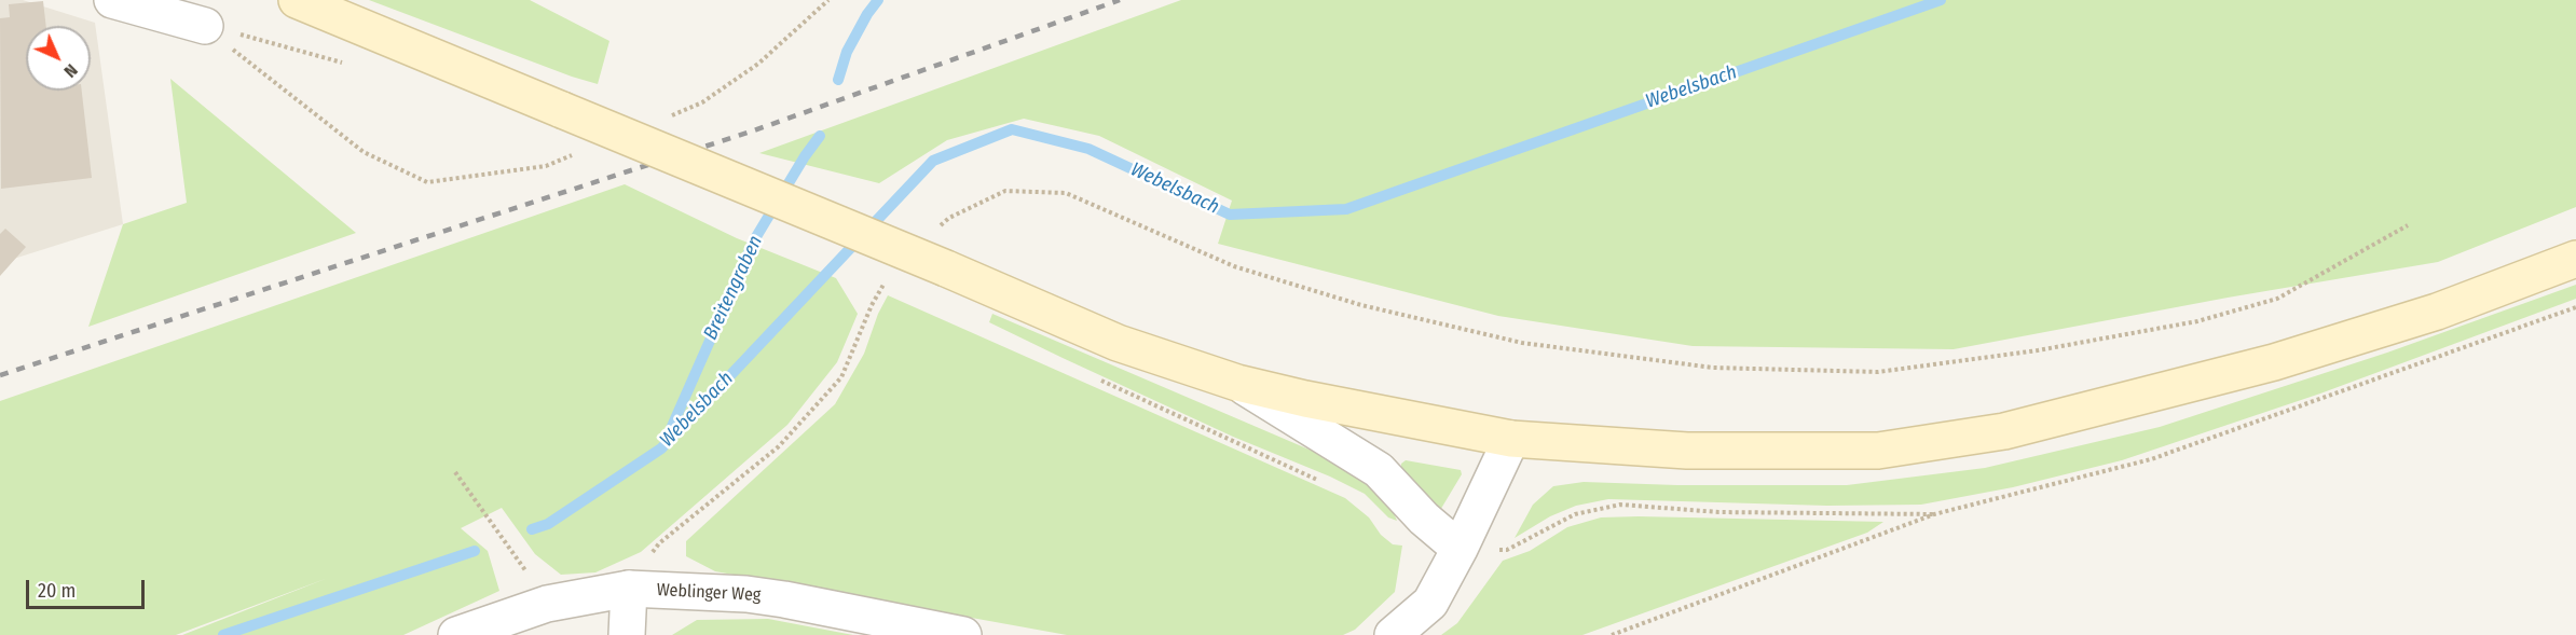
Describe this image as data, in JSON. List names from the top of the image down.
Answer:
{
  "streets": {
    "street": ["Weblinger Weg"]
  },
  "water": ["Webelsbach", "Breitengraben"],
  "scale_bar": "20 m",
  "north": "bottom right"
}
